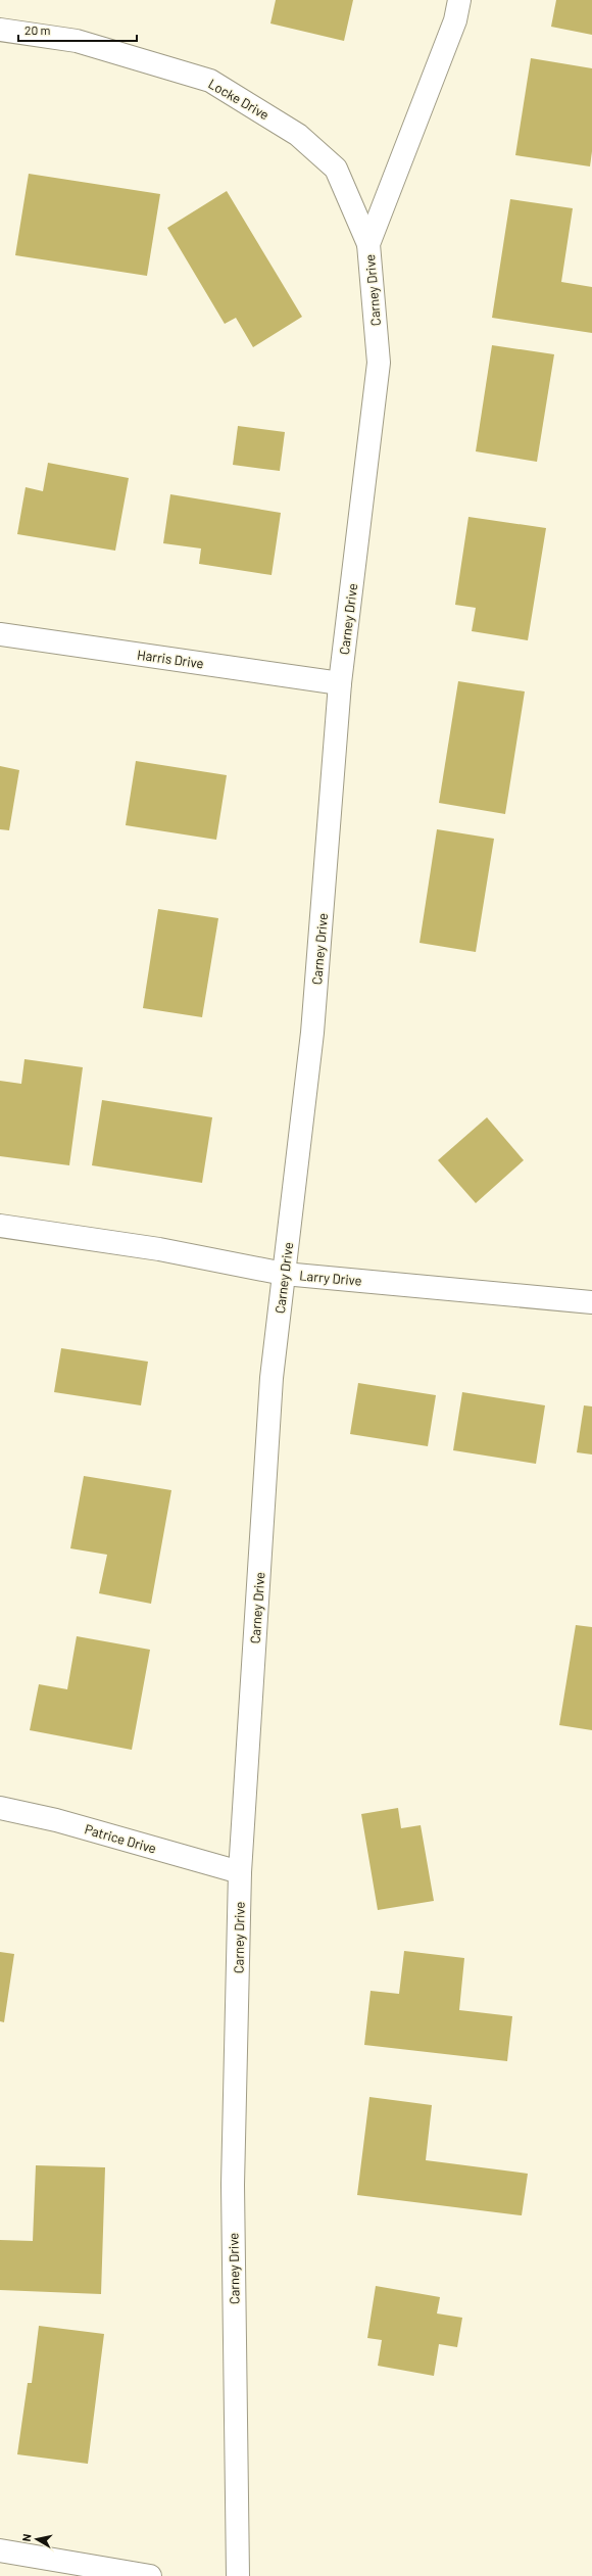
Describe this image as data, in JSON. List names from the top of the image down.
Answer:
{
  "streets": {
    "street": [
      "Locke Drive",
      "Carney Drive",
      "Harris Drive",
      "Larry Drive",
      "Patrice Drive"
    ]
  },
  "crossings": [
    ["Locke Drive", "Carney Drive"],
    ["Carney Drive", "Harris Drive"],
    ["Carney Drive", "Larry Drive"],
    ["Carney Drive", "Patrice Drive"]
  ],
  "scale_bar": "20 m",
  "north": "left"
}
